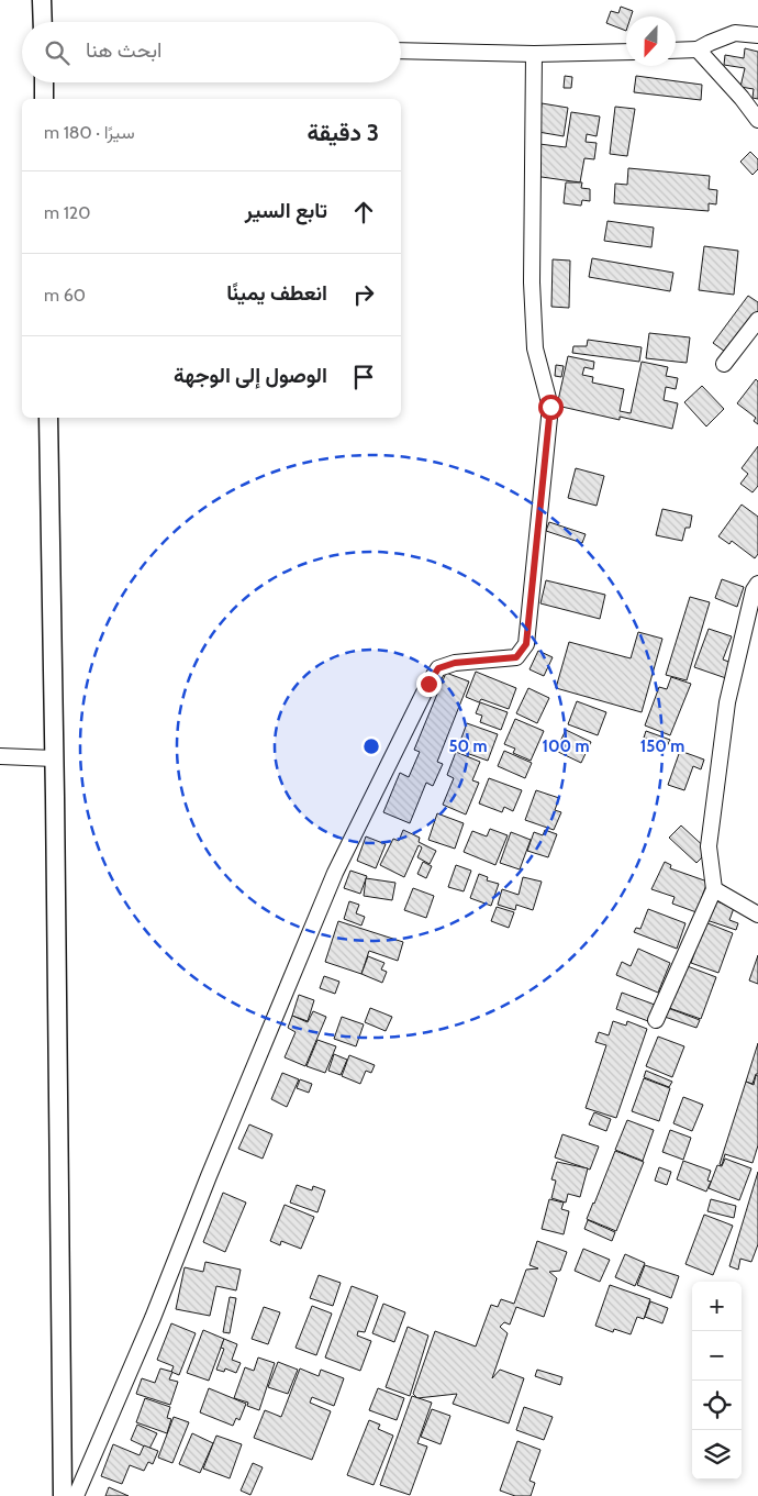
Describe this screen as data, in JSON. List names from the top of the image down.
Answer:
{
  "north": "bottom",
  "page": {
    "search": "ابحث هنا",
    "heading": ["3 دقيقة", "سيرًا · 180 m"],
    "list": [
      ["تابع السير", "120 m"],
      ["انعطف يمينًا", "60 m"],
      "الوصول إلى الوجهة"
    ],
    "map_buttons": ["+", "−"]
  },
  "rings": ["50 m", "100 m", "150 m"]
}
